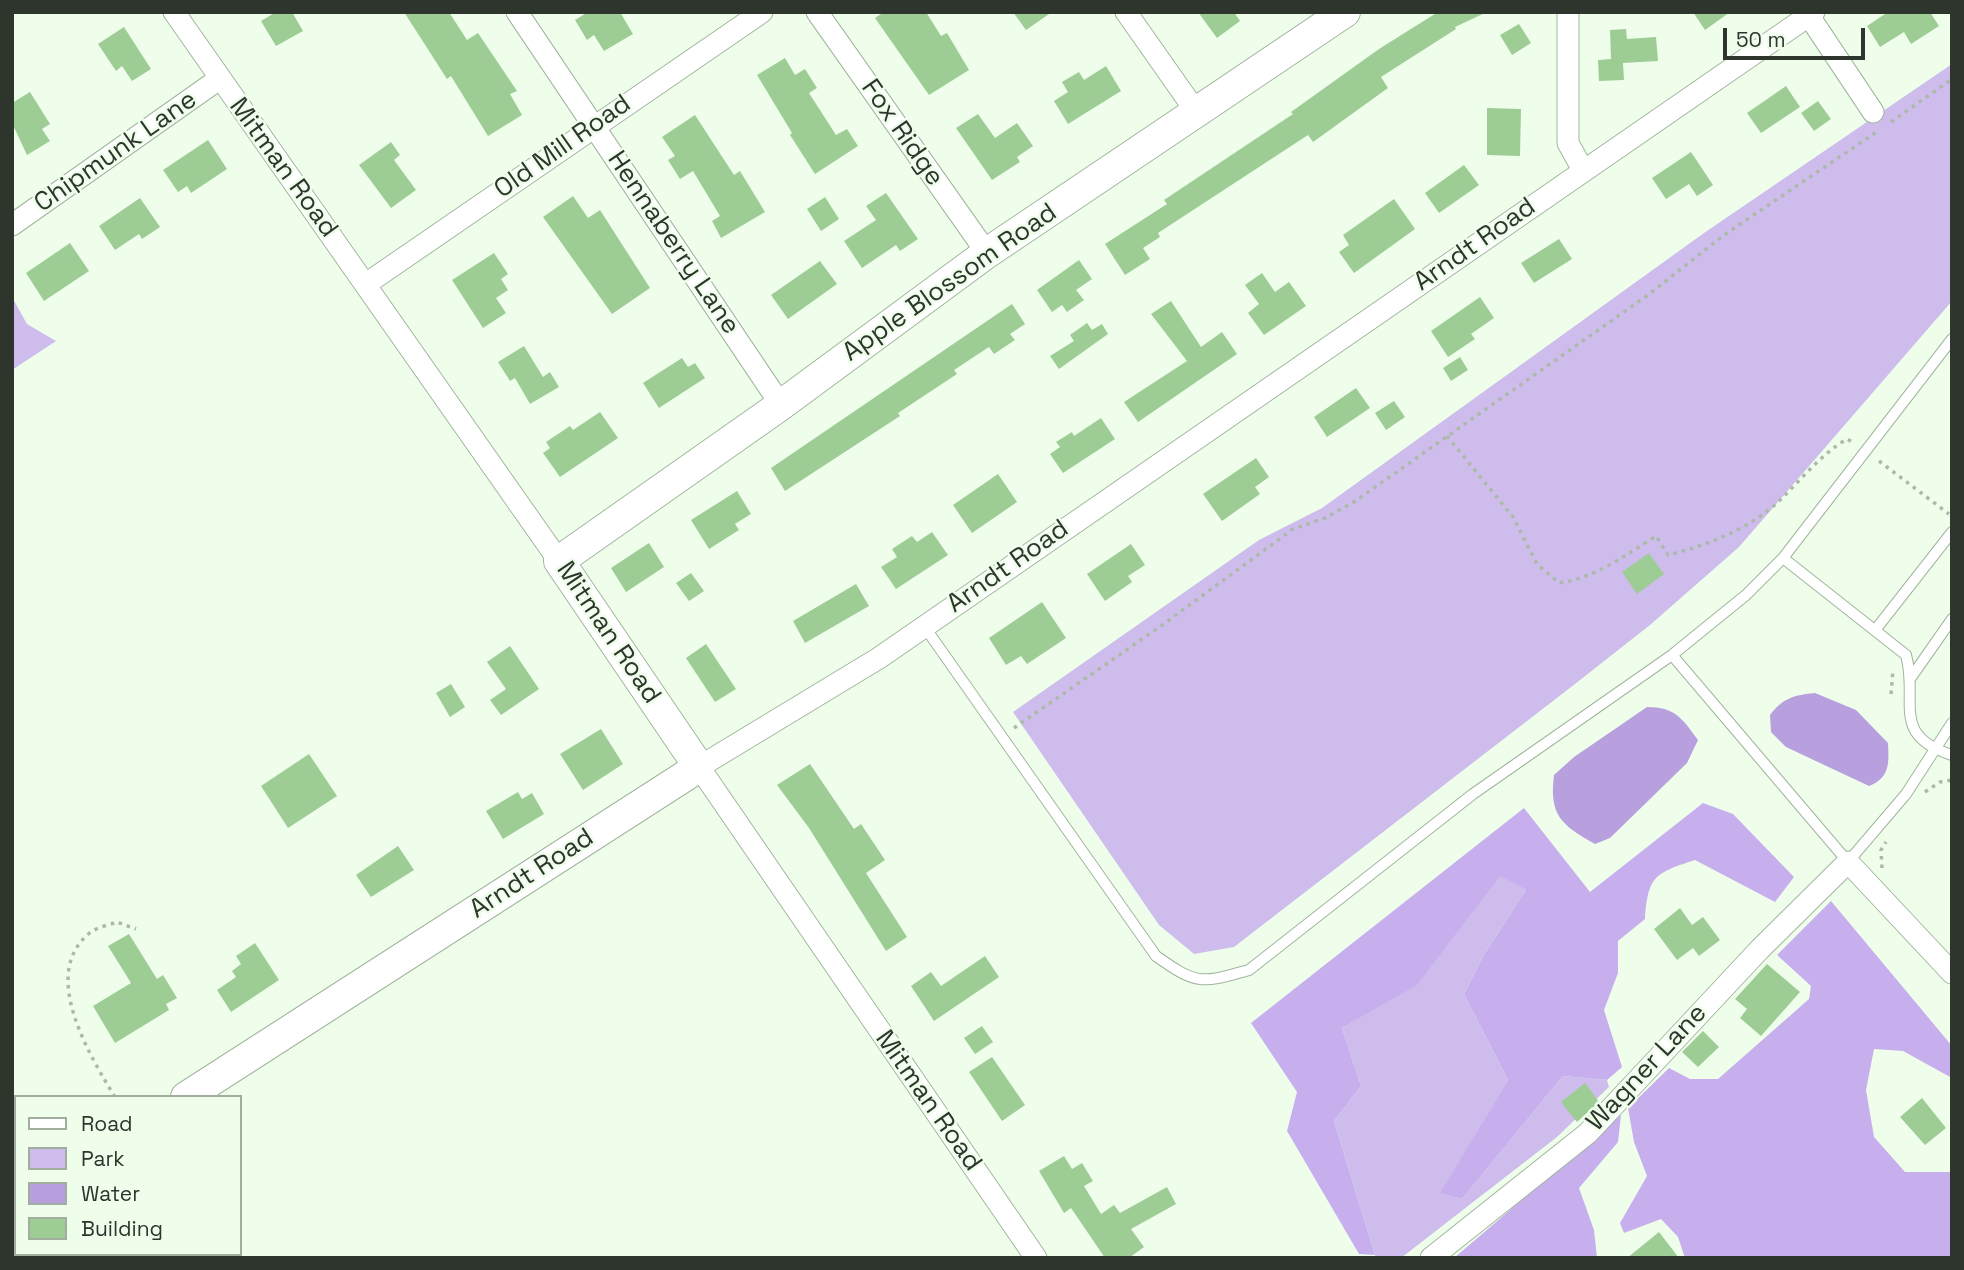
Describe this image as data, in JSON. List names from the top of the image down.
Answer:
{
  "streets": {
    "street": [
      "Fox Ridge",
      "Old Mill Road",
      "Chipmunk Lane",
      "Mitman Road",
      "Hennaberry Lane",
      "Arndt Road",
      "Apple Blossom Road",
      "Wagner Lane"
    ]
  },
  "crossings": [
    ["Fox Ridge", "Apple Blossom Road"],
    ["Old Mill Road", "Mitman Road"],
    ["Old Mill Road", "Hennaberry Lane"],
    ["Chipmunk Lane", "Mitman Road"],
    ["Mitman Road", "Arndt Road"],
    ["Mitman Road", "Apple Blossom Road"],
    ["Hennaberry Lane", "Apple Blossom Road"]
  ],
  "legend": [
    "Road",
    "Park",
    "Water",
    "Building"
  ],
  "scale_bar": "50 m"
}
